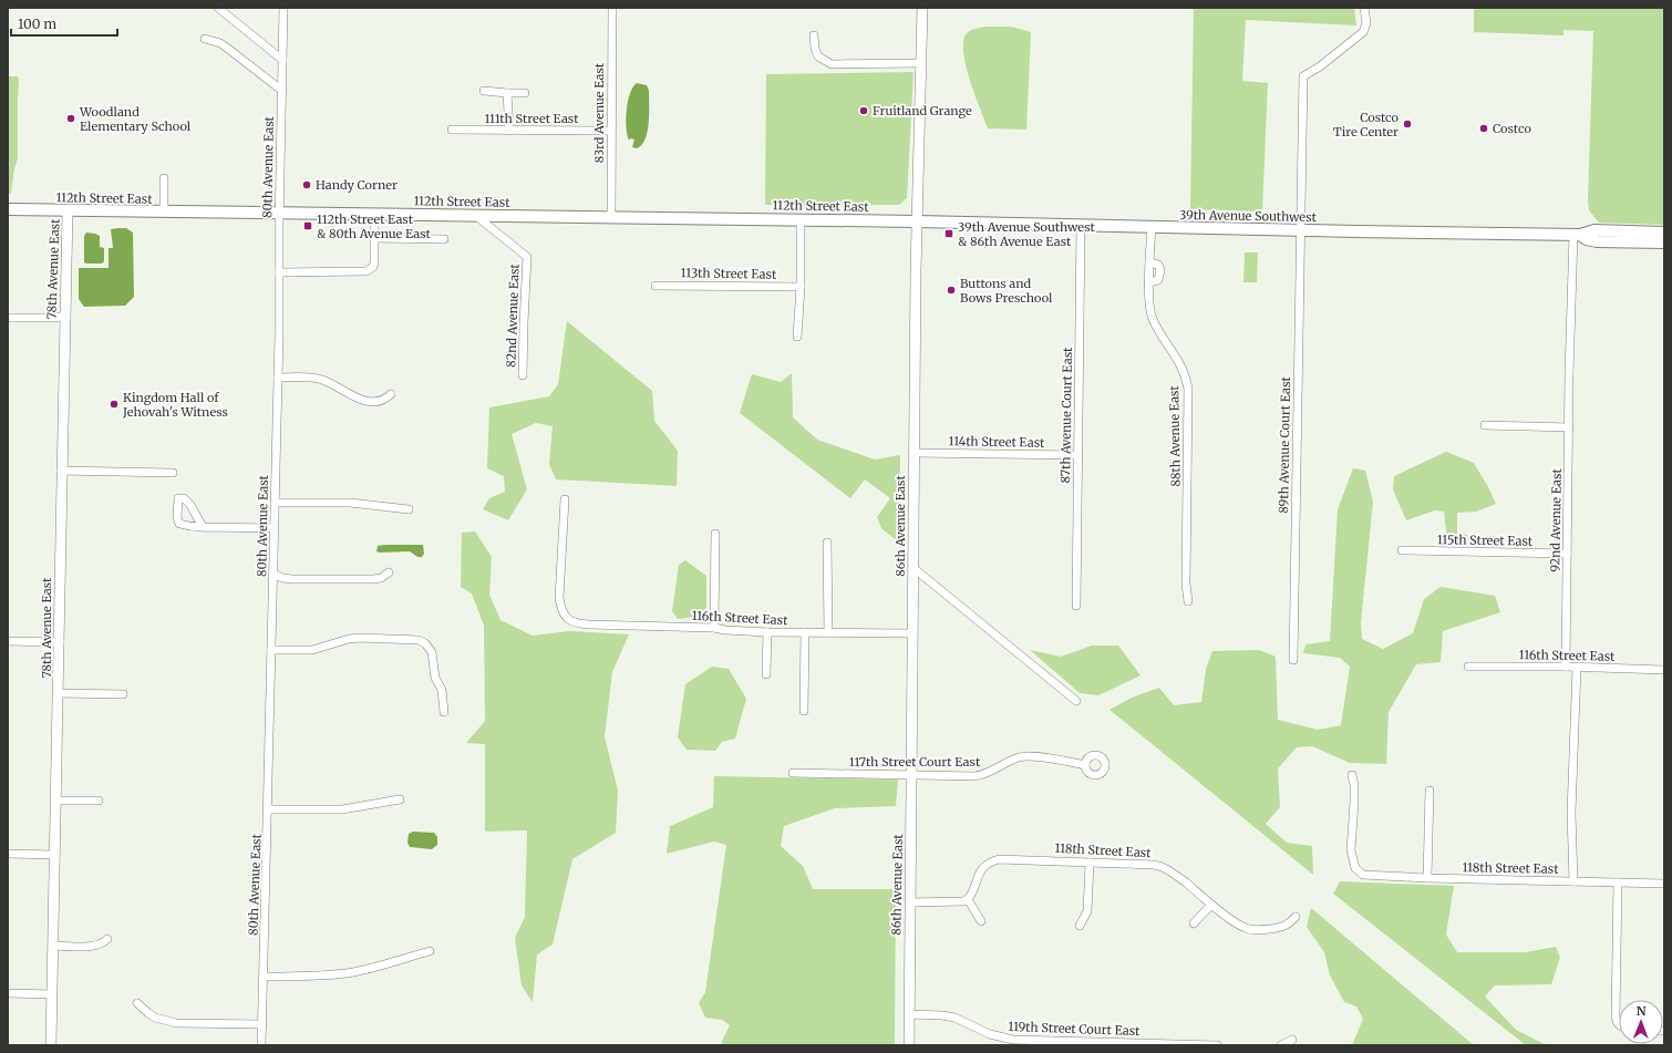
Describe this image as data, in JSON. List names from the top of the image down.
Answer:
{
  "streets": {
    "main road": ["112th Street East", "39th Avenue Southwest"],
    "street": [
      "83rd Avenue East",
      "111th Street East",
      "80th Avenue East",
      "78th Avenue East",
      "113th Street East",
      "82nd Avenue East",
      "87th Avenue Court East",
      "88th Avenue East",
      "114th Street East",
      "89th Avenue Court East",
      "92nd Avenue East",
      "86th Avenue East",
      "115th Street East",
      "116th Street East",
      "117th Street Court East",
      "118th Street East",
      "119th Street Court East"
    ]
  },
  "crossings": [
    ["83rd Avenue East", "111th Street East"],
    ["83rd Avenue East", "112th Street East"],
    ["80th Avenue East", "112th Street East"],
    ["112th Street East", "39th Avenue Southwest"],
    ["112th Street East", "78th Avenue East"],
    ["112th Street East", "82nd Avenue East"],
    ["112th Street East", "86th Avenue East"],
    ["39th Avenue Southwest", "87th Avenue Court East"],
    ["39th Avenue Southwest", "88th Avenue East"],
    ["39th Avenue Southwest", "89th Avenue Court East"],
    ["39th Avenue Southwest", "92nd Avenue East"],
    ["39th Avenue Southwest", "86th Avenue East"],
    ["87th Avenue Court East", "114th Street East"],
    ["114th Street East", "86th Avenue East"],
    ["92nd Avenue East", "115th Street East"],
    ["92nd Avenue East", "116th Street East"],
    ["86th Avenue East", "116th Street East"],
    ["86th Avenue East", "117th Street Court East"],
    ["86th Avenue East", "119th Street Court East"]
  ],
  "places": {
    "other": [
      "Fruitland Grange",
      "Woodland Elementary School",
      "Costco Tire Center",
      "Costco",
      "Handy Corner",
      "Buttons and Bows Preschool",
      "Kingdom Hall of Jehovah's Witness"
    ],
    "transit": ["112th Street East & 80th Avenue East", "39th Avenue Southwest & 86th Avenue East"]
  },
  "scale_bar": "100 m",
  "north": "top"
}
